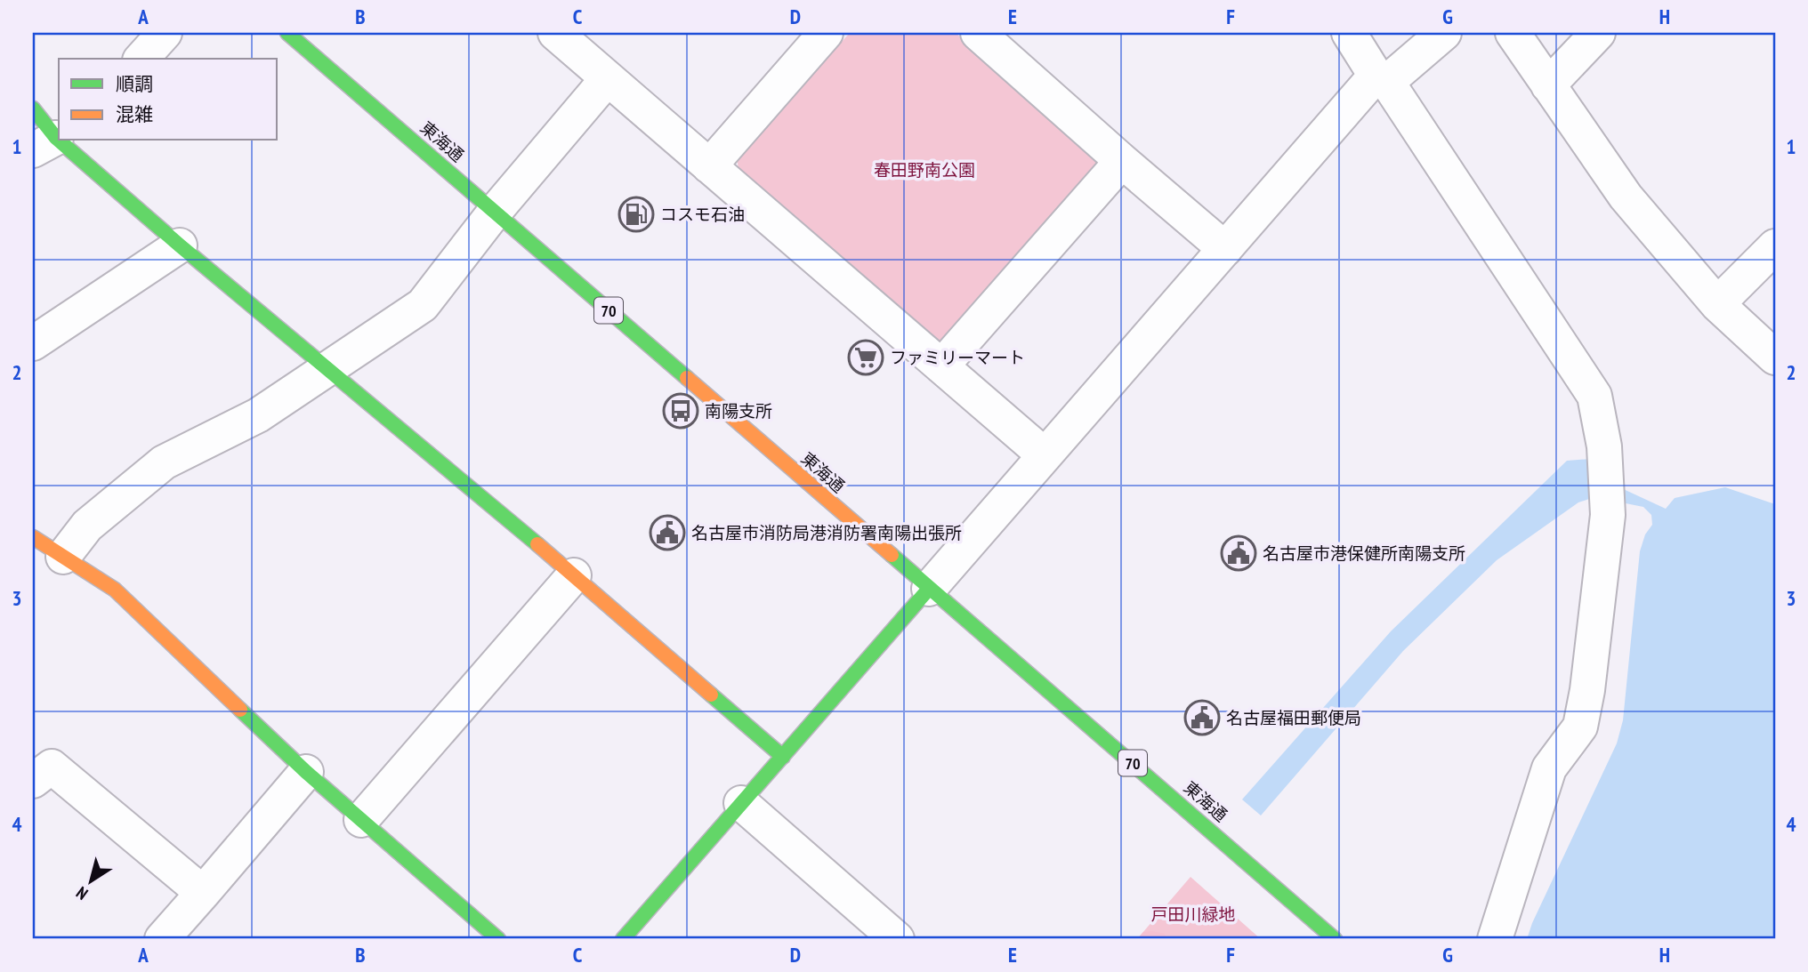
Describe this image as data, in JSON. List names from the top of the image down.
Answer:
{
  "streets": {
    "street": ["東海通", "70"]
  },
  "parks": ["春田野南公園", "戸田川緑地"],
  "places": {
    "fuel station": ["コスモ石油"],
    "supermarket": ["ファミリーマート"],
    "bus stop": ["南陽支所"],
    "public building": ["名古屋市消防局港消防署南陽出張所", "名古屋市港保健所南陽支所", "名古屋福田郵便局"]
  },
  "legend": ["順調", "混雑"],
  "north": "bottom left",
  "grid": {
    "columns": [
      "A",
      "B",
      "C",
      "D",
      "E",
      "F",
      "G",
      "H"
    ],
    "rows": [
      "1",
      "2",
      "3",
      "4"
    ]
  }
}
